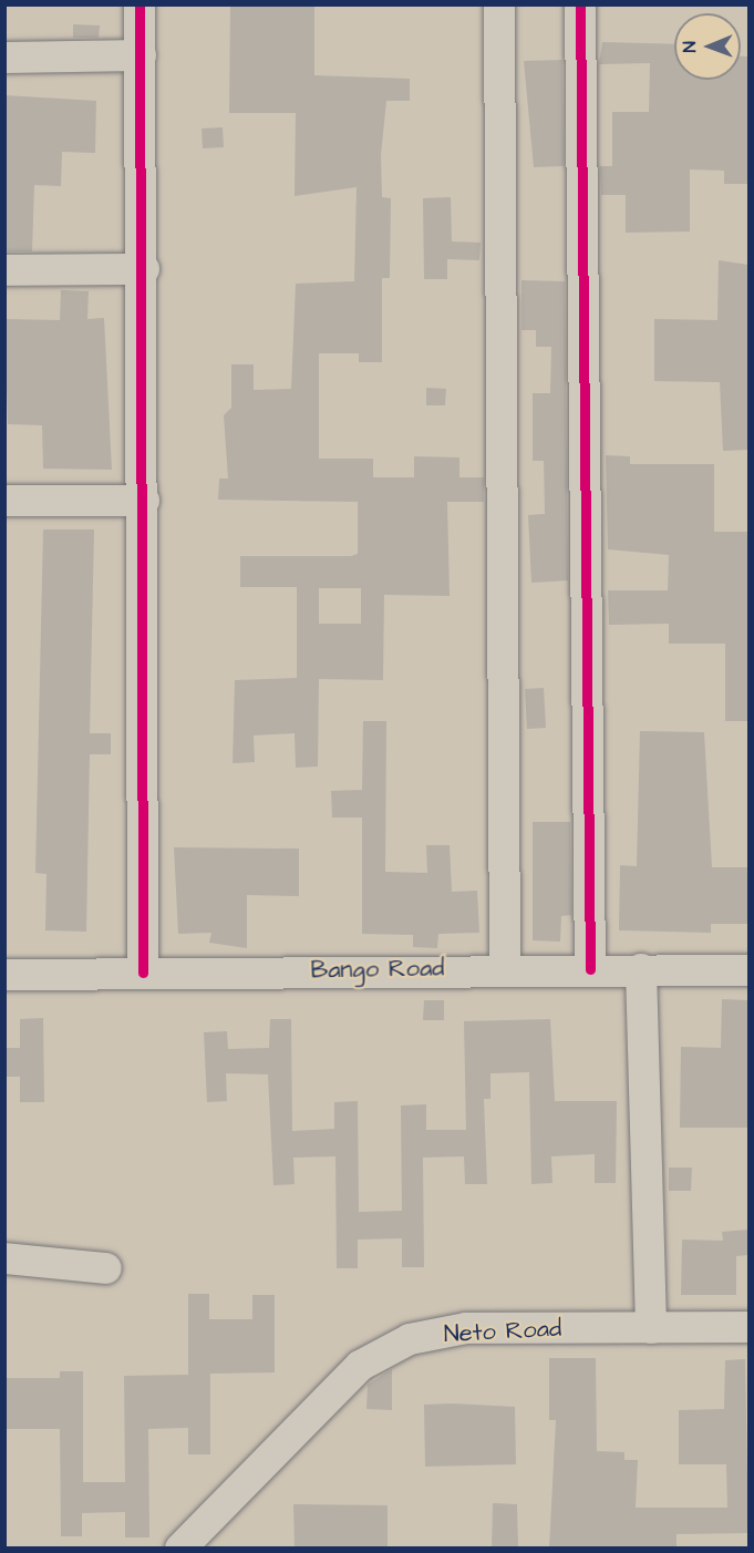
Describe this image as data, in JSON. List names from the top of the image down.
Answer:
{
  "streets": {
    "street": ["Bango Road", "Neto Road"]
  },
  "north": "left"
}
